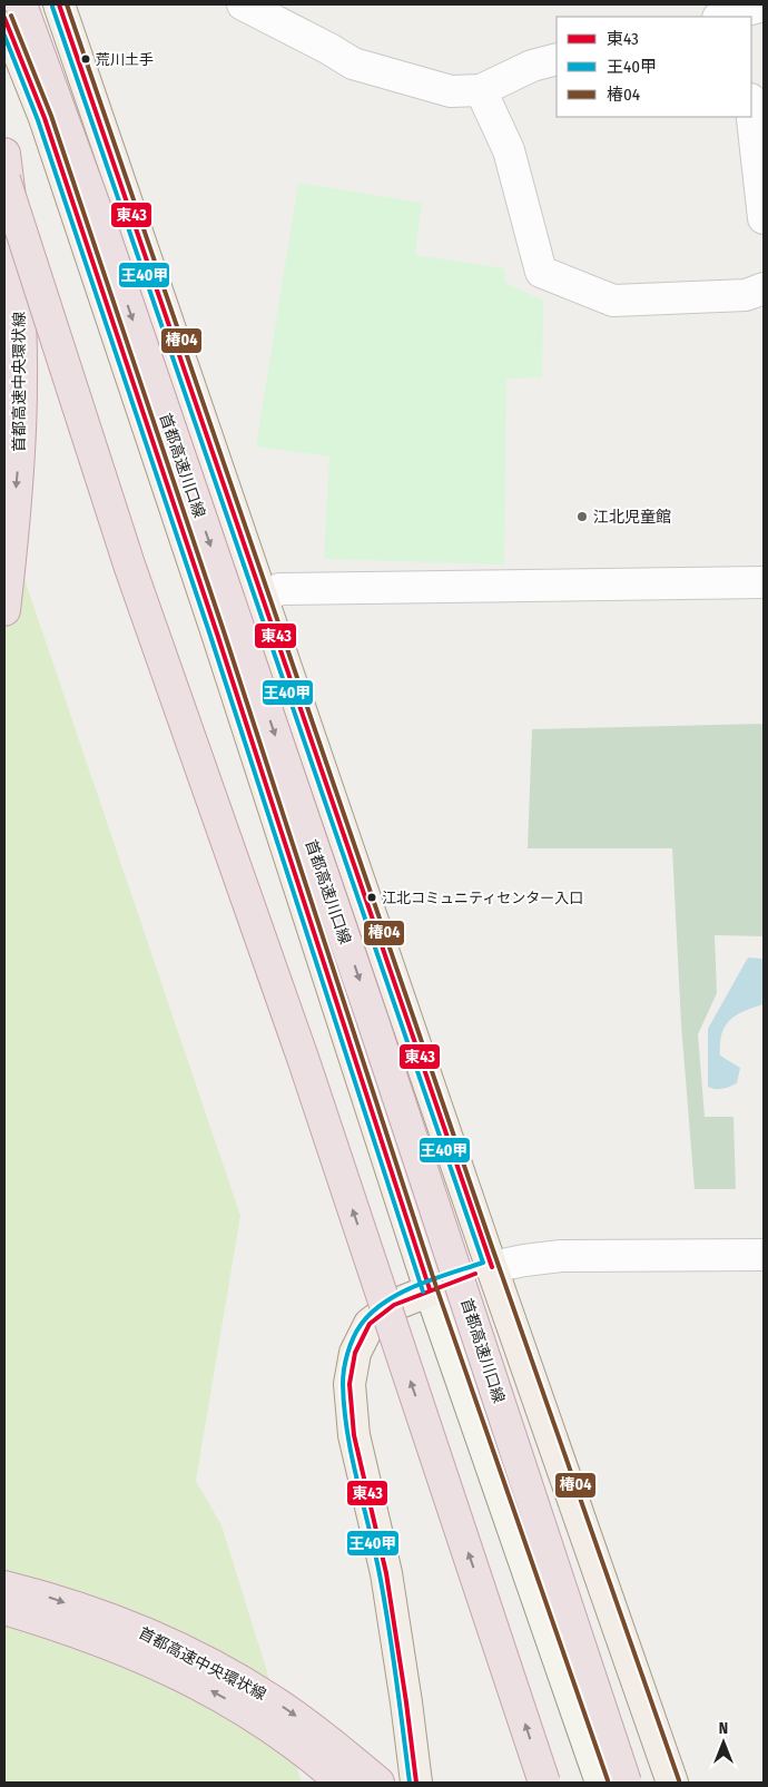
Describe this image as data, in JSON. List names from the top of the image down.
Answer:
{
  "streets": {
    "highway": ["首都高速中央環状線", "首都高速川口線"]
  },
  "places": ["荒川土手", "江北児童館", "江北コミュニティセンター入口"],
  "lines": ["transit line 東43", "transit line 椿04", "transit line 王40甲"],
  "legend": ["東43", "王40甲", "椿04"],
  "north": "top"
}
